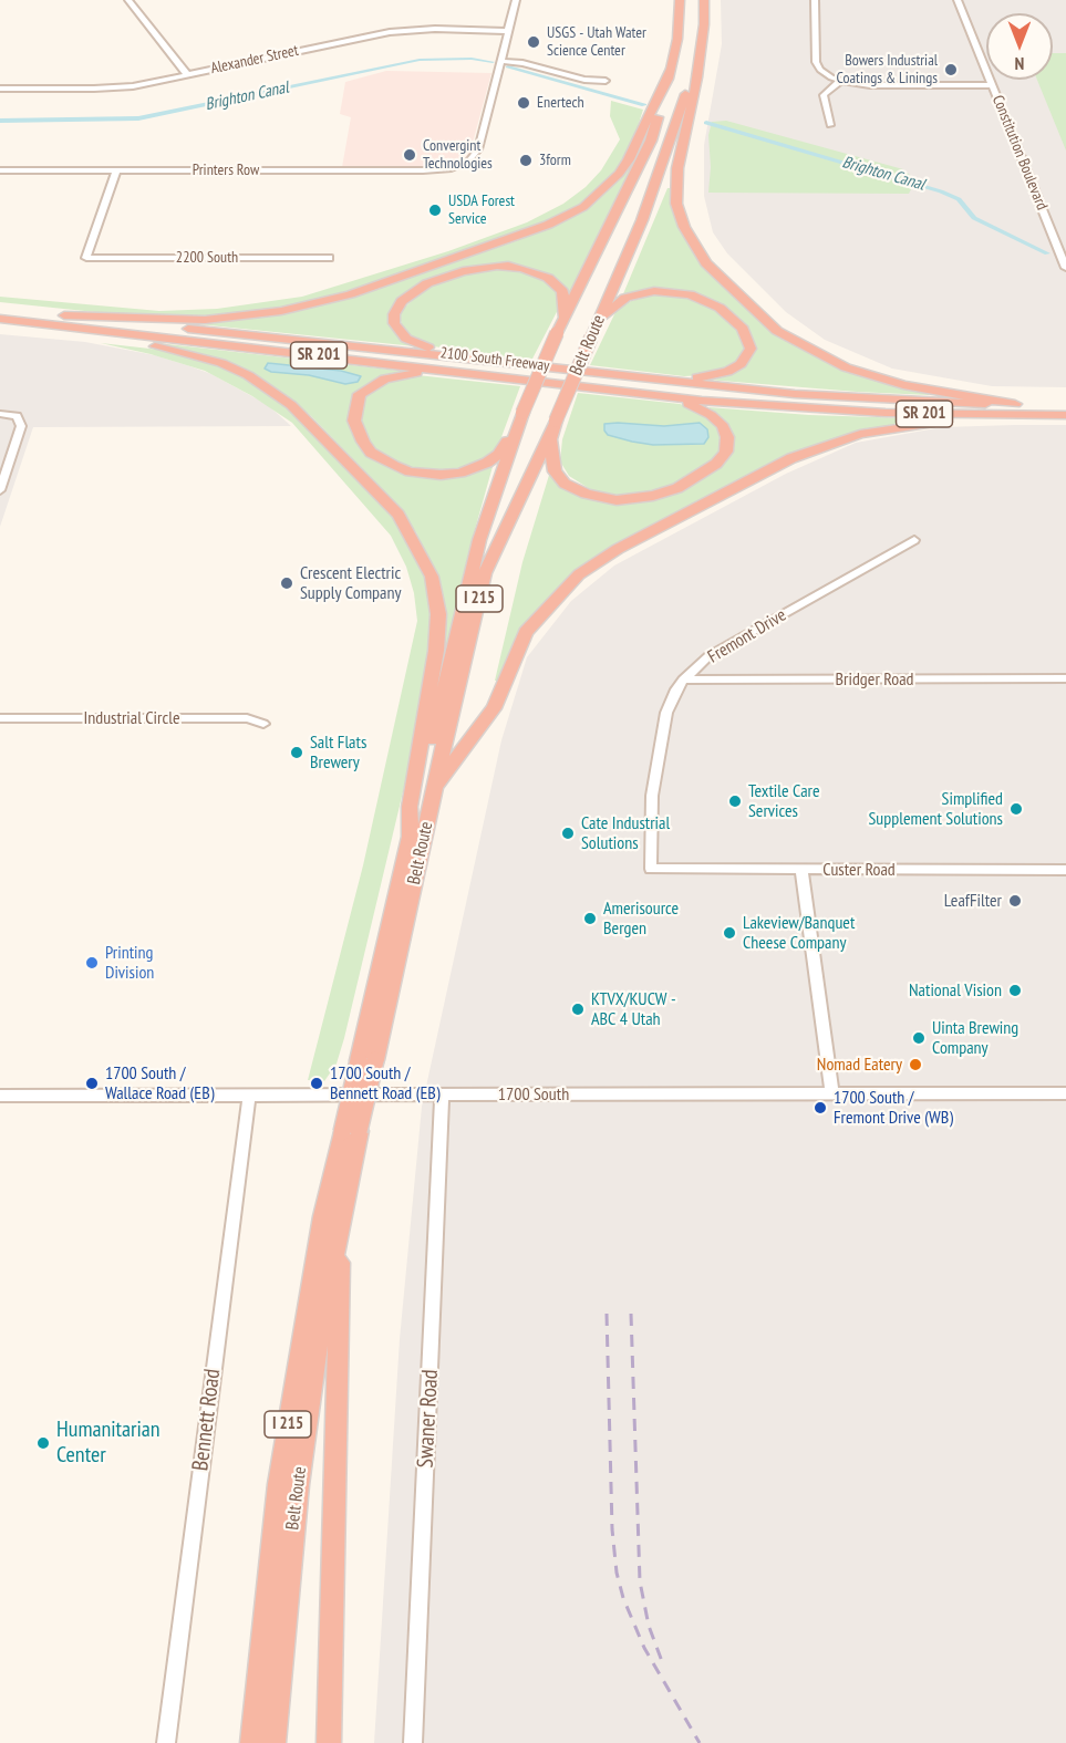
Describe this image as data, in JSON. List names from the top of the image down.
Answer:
{
  "streets": {
    "highway": [
      "Belt Route",
      "SR 201",
      "2100 South Freeway",
      "I 215"
    ],
    "street": [
      "Alexander Street",
      "Constitution Boulevard",
      "Printers Row",
      "2200 South",
      "Fremont Drive",
      "Bridger Road",
      "Industrial Circle",
      "Custer Road",
      "1700 South",
      "Swaner Road",
      "Bennett Road"
    ]
  },
  "crossings": [
    ["Printers Row", "2200 South"],
    ["Fremont Drive", "Bridger Road"],
    ["Fremont Drive", "Custer Road"],
    ["1700 South", "Swaner Road"],
    ["1700 South", "Bennett Road"]
  ],
  "water": ["Brighton Canal"],
  "places": [
    "USGS - Utah Water Science Center",
    "Bowers Industrial Coatings & Linings",
    "Enertech",
    "Convergint Technologies",
    "3form",
    "USDA Forest Service",
    "Crescent Electric Supply Company",
    "Salt Flats Brewery",
    "Textile Care Services",
    "Simplified Supplement Solutions",
    "Cate Industrial Solutions",
    "LeafFilter",
    "Amerisource Bergen",
    "Lakeview/Banquet Cheese Company",
    "Printing Division",
    "National Vision",
    "KTVX/KUCW - ABC 4 Utah",
    "Uinta Brewing Company",
    "Nomad Eatery",
    "1700 South / Wallace Road (EB)",
    "1700 South / Bennett Road (EB)",
    "1700 South / Fremont Drive (WB)",
    "Humanitarian Center"
  ],
  "north": "bottom"
}
